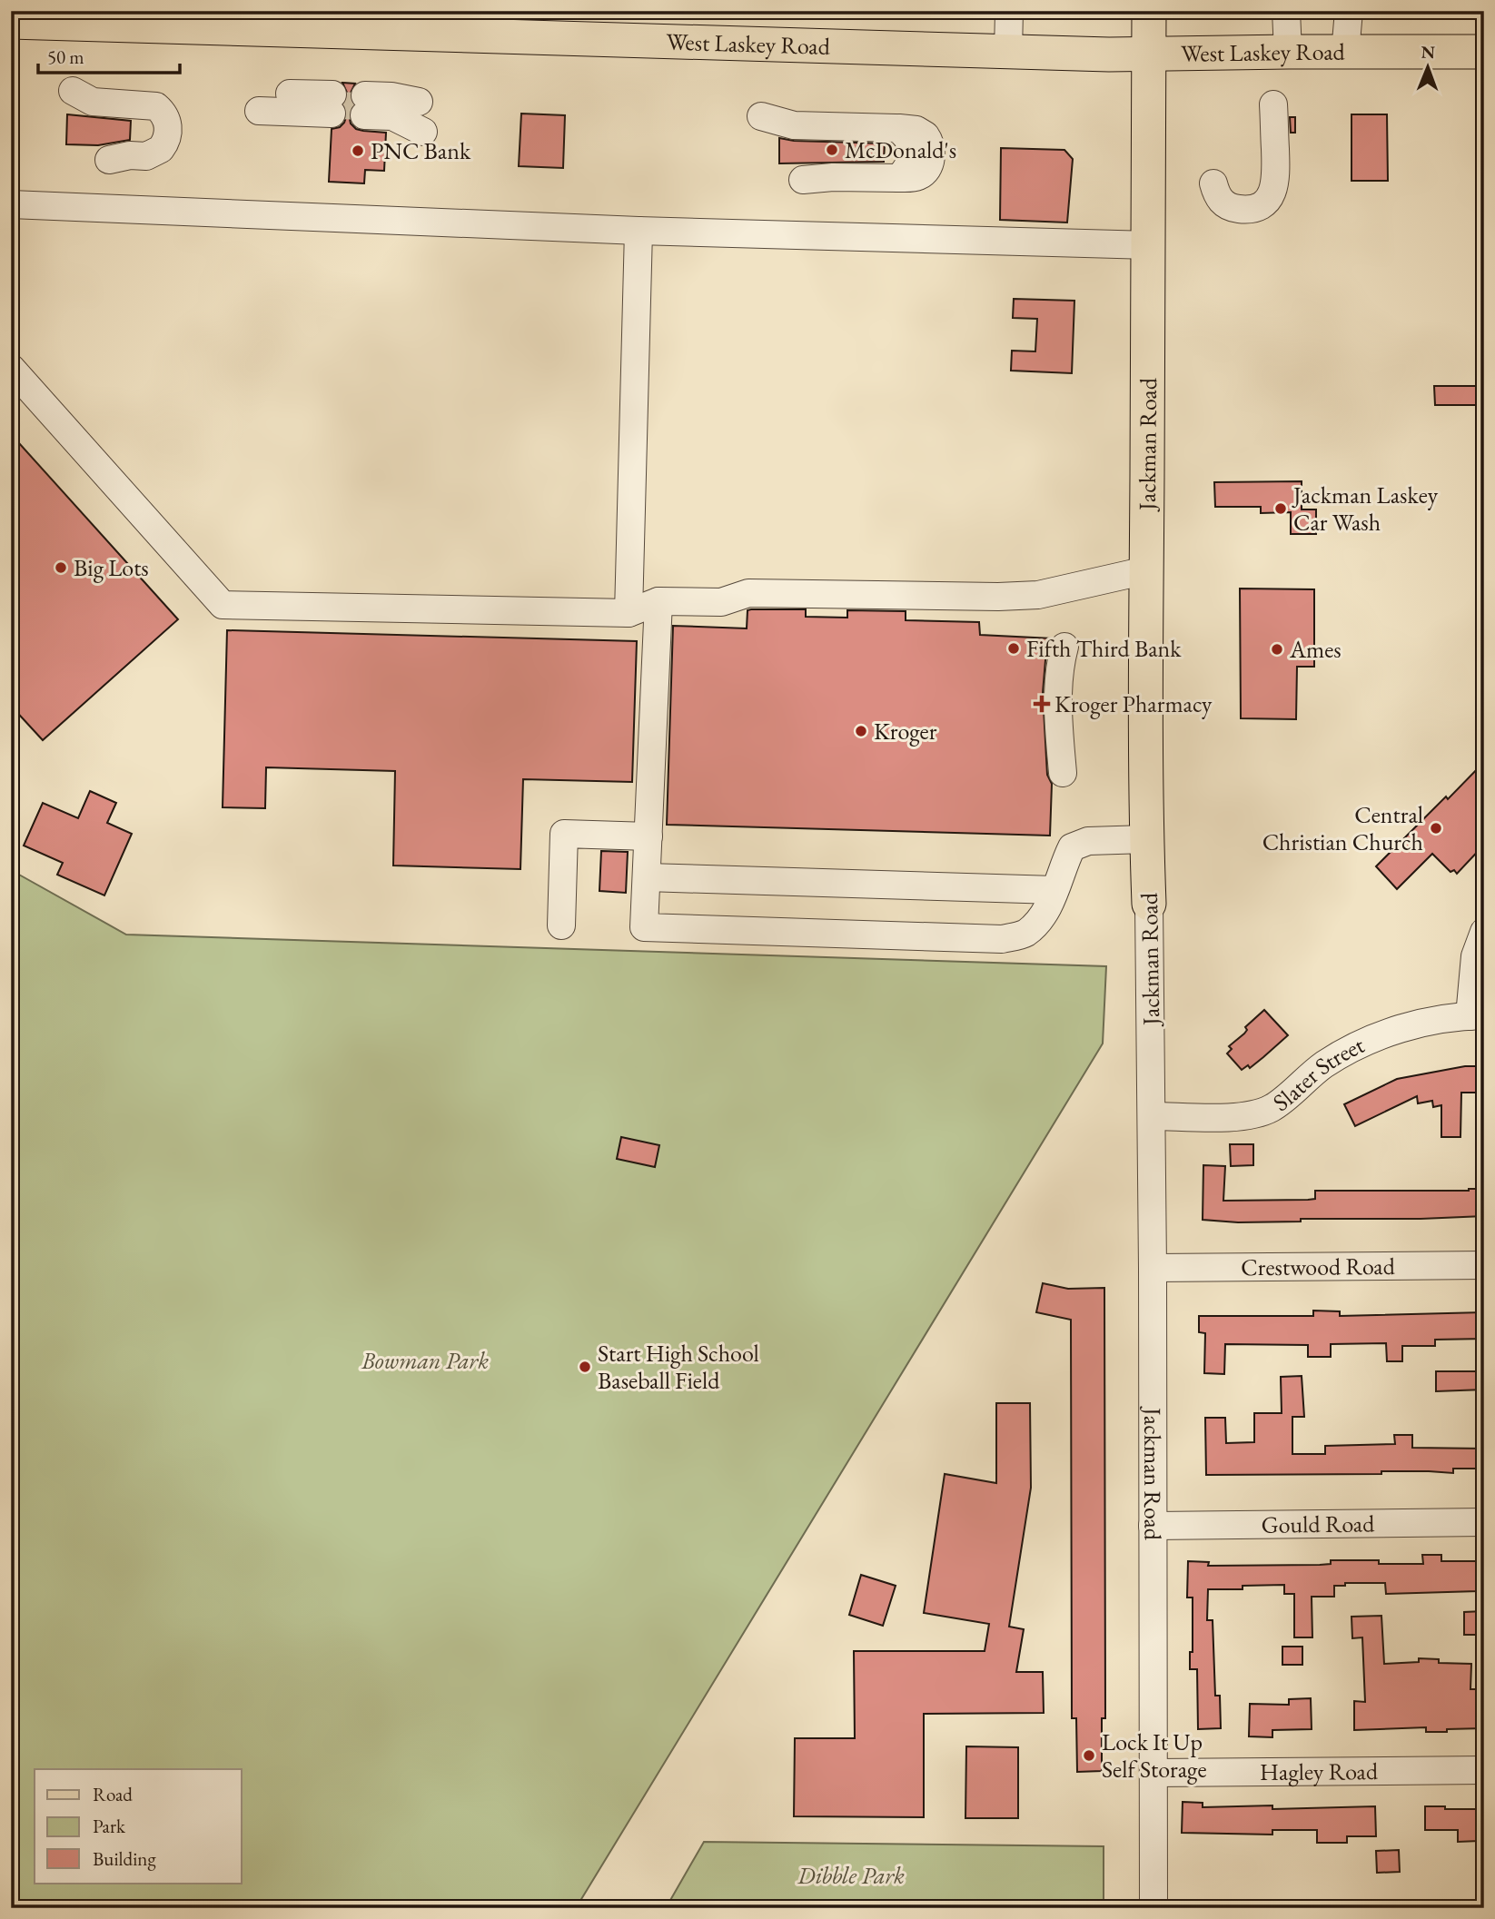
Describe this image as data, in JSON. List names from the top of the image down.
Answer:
{
  "streets": {
    "main road": ["West Laskey Road", "Jackman Road"],
    "street": [
      "Slater Street",
      "Crestwood Road",
      "Gould Road",
      "Hagley Road"
    ]
  },
  "crossings": [
    ["West Laskey Road", "Jackman Road"],
    ["Jackman Road", "Slater Street"],
    ["Jackman Road", "Crestwood Road"],
    ["Jackman Road", "Gould Road"],
    ["Jackman Road", "Hagley Road"]
  ],
  "parks": ["Bowman Park", "Dibble Park"],
  "places": {
    "other": [
      "McDonald's",
      "PNC Bank",
      "Jackman Laskey Car Wash",
      "Big Lots",
      "Fifth Third Bank",
      "Ames",
      "Kroger",
      "Central Christian Church",
      "Start High School Baseball Field",
      "Lock It Up Self Storage"
    ],
    "health": ["Kroger Pharmacy"]
  },
  "legend": ["Road", "Park", "Building"],
  "scale_bar": "50 m",
  "north": "top"
}
